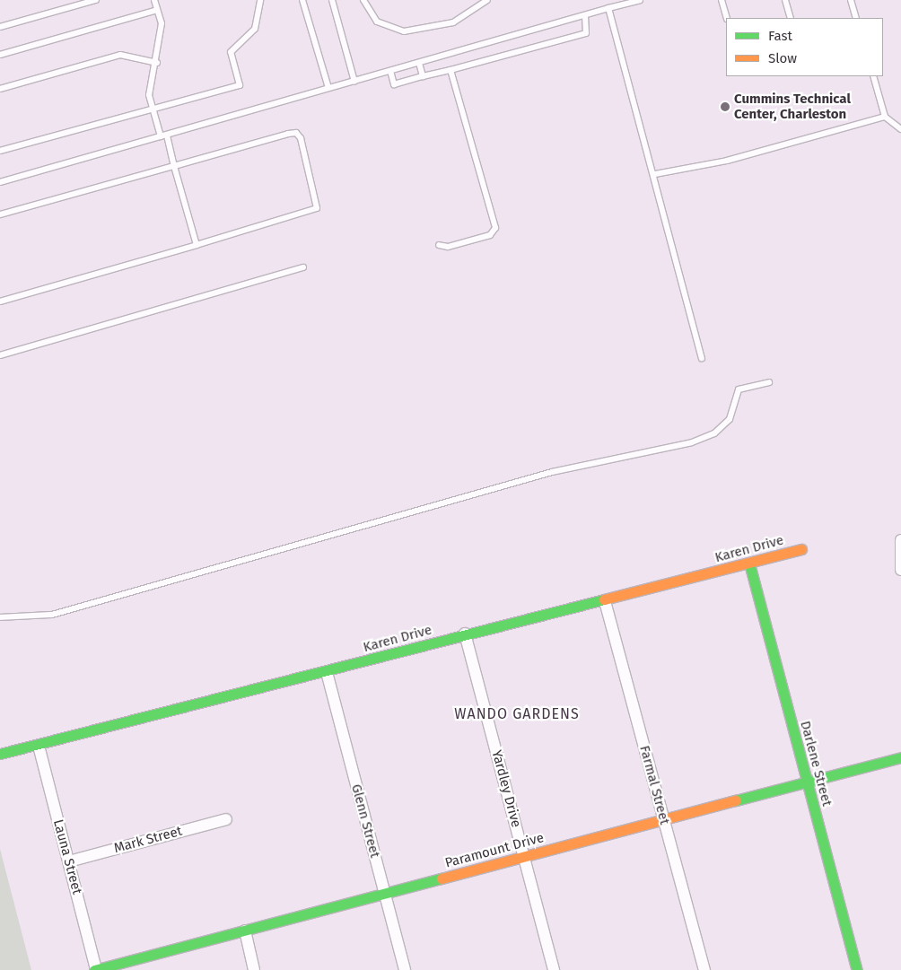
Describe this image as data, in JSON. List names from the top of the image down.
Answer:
{
  "streets": {
    "street": [
      "Karen Drive",
      "Darlene Street",
      "Farmal Street",
      "Yardley Drive",
      "Glenn Street",
      "Mark Street",
      "Paramount Drive",
      "Launa Street"
    ]
  },
  "crossings": [
    ["Karen Drive", "Darlene Street"],
    ["Karen Drive", "Farmal Street"],
    ["Karen Drive", "Yardley Drive"],
    ["Karen Drive", "Glenn Street"],
    ["Karen Drive", "Launa Street"],
    ["Darlene Street", "Paramount Drive"],
    ["Farmal Street", "Paramount Drive"],
    ["Yardley Drive", "Paramount Drive"],
    ["Glenn Street", "Paramount Drive"],
    ["Mark Street", "Launa Street"],
    ["Paramount Drive", "Launa Street"]
  ],
  "districts": ["WANDO GARDENS"],
  "places": ["Cummins Technical Center, Charleston"],
  "legend": ["Fast", "Slow"]
}
